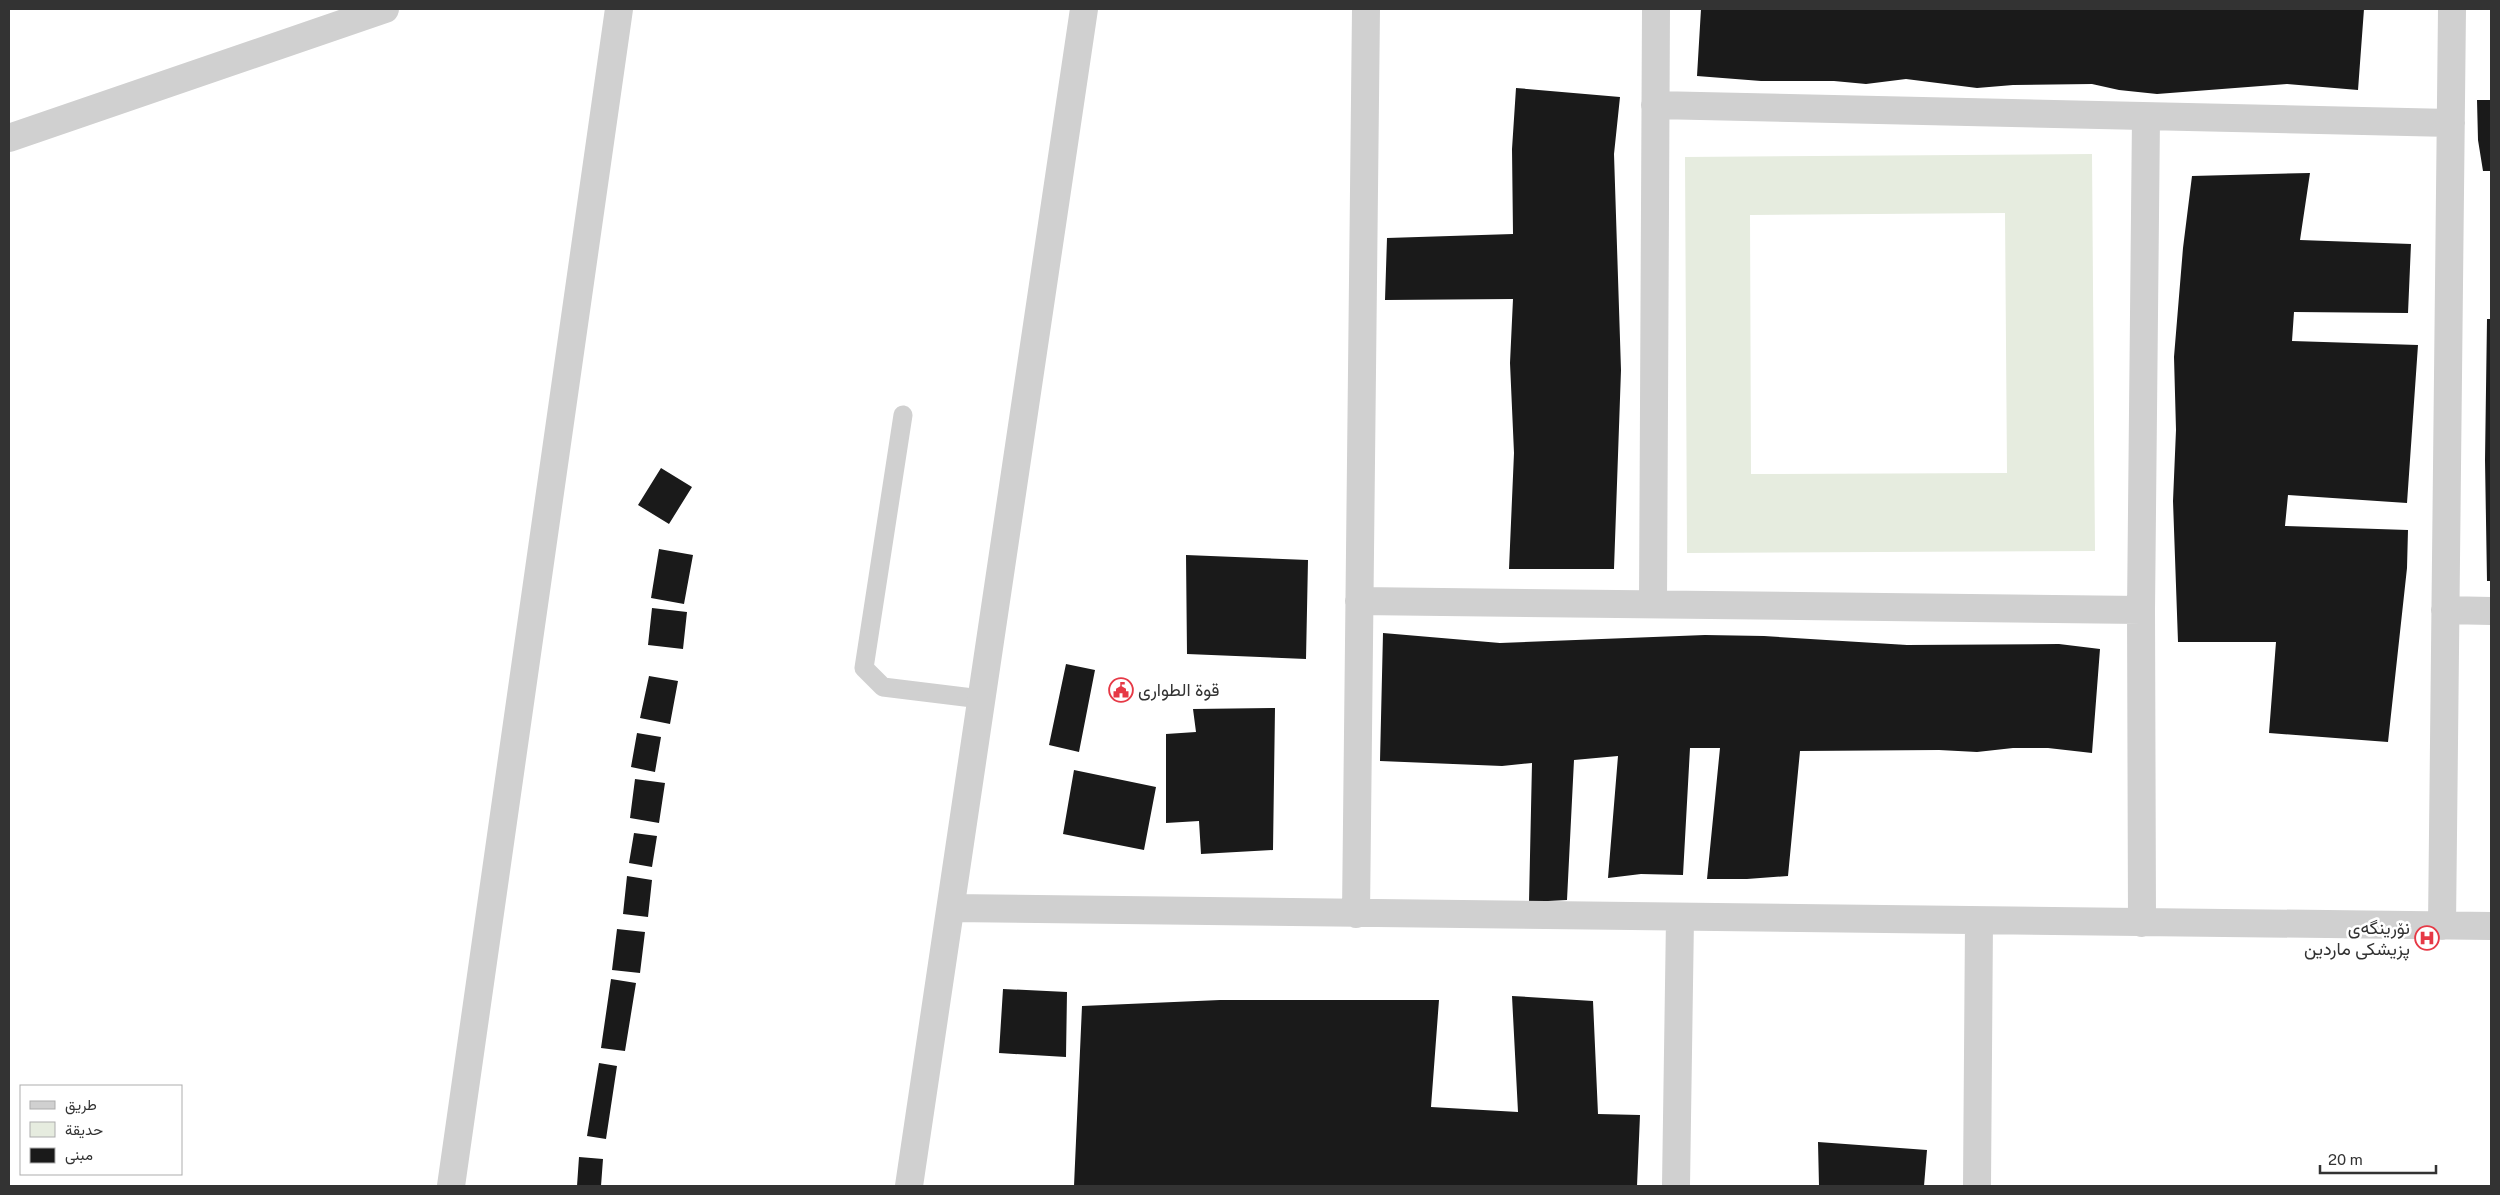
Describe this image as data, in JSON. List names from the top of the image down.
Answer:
{
  "places": {
    "public building": ["قوة الطواری"],
    "hospital": ["نۆرینگەی پزیشکی ماردین"]
  },
  "legend": ["طريق", "حديقة", "مبنى"],
  "scale_bar": "20 m"
}
